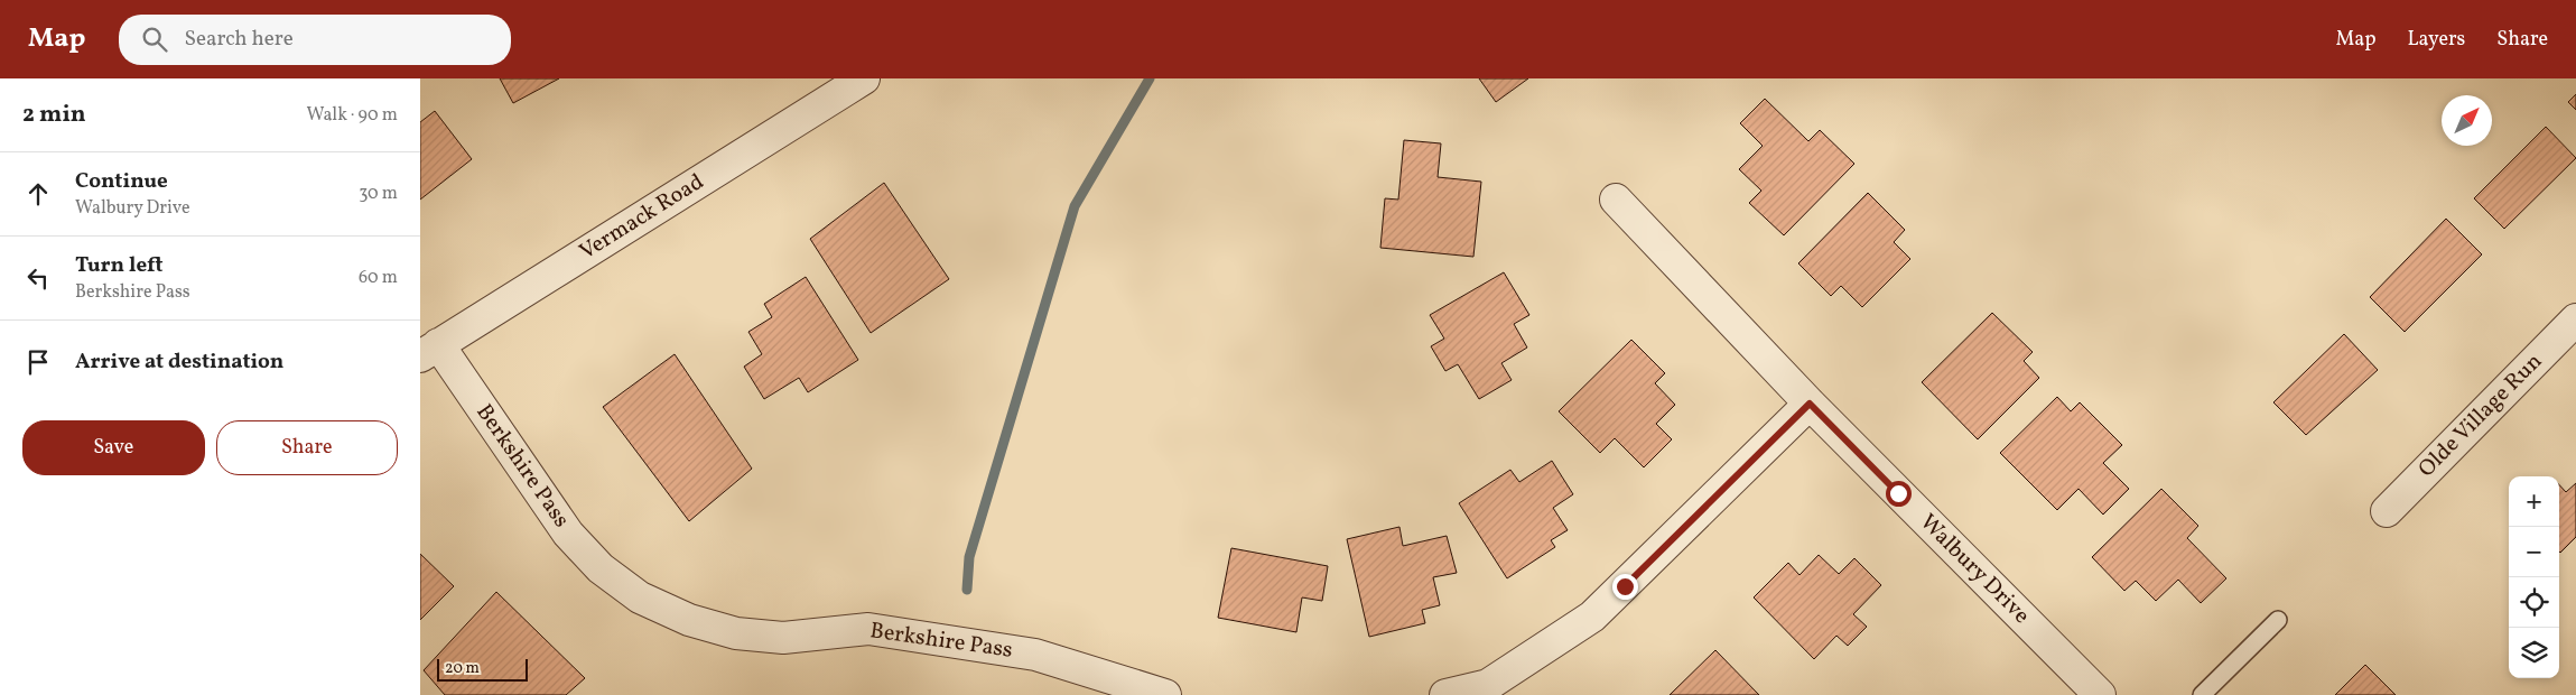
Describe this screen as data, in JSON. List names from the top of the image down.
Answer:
{
  "streets": {
    "street": [
      "Vermack Road",
      "Olde Village Run",
      "Berkshire Pass",
      "Walbury Drive"
    ]
  },
  "crossings": [
    ["Vermack Road", "Berkshire Pass"]
  ],
  "scale_bar": "20 m",
  "north": "top right",
  "page": {
    "header": "Map",
    "search": "Search here",
    "nav": ["Map", "Layers", "Share"],
    "heading": ["2 min", "Walk · 90 m"],
    "list": [
      ["Continue", "Walbury Drive", "30 m"],
      ["Turn left", "Berkshire Pass", "60 m"],
      "Arrive at destination"
    ],
    "buttons": ["Save", "Share"],
    "map_buttons": ["+", "−"],
    "scale": "20 m"
  }
}
